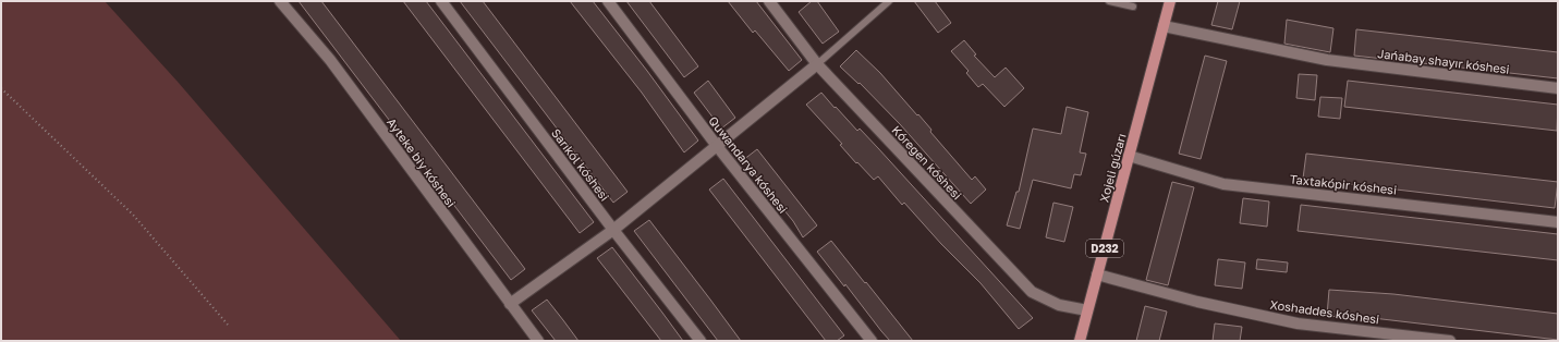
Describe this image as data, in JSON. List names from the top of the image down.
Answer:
{
  "streets": {
    "main road": ["Xojeli gúzarı", "D232"],
    "street": [
      "Jańabay shayır kóshesi",
      "Ayteke biy kóshesi",
      "Kóregen kóshesi",
      "Sarıkól kóshesi",
      "Quwandarya kóshesi",
      "Taxtakópir kóshesi",
      "Xoshaddes kóshesi"
    ]
  },
  "crossings": [
    ["Jańabay shayır kóshesi", "Xojeli gúzarı"],
    ["Kóregen kóshesi", "Xojeli gúzarı"],
    ["Xojeli gúzarı", "Taxtakópir kóshesi"],
    ["Xojeli gúzarı", "Xoshaddes kóshesi"]
  ]
}
